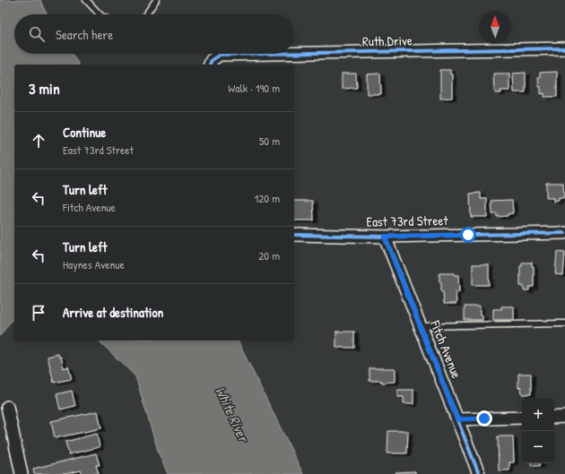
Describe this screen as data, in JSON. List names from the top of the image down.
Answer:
{
  "streets": {
    "street": ["Ruth Drive", "East 73rd Street", "Fitch Avenue"]
  },
  "crossings": [
    ["East 73rd Street", "Fitch Avenue"]
  ],
  "water": ["White River"],
  "north": "top",
  "page": {
    "search": "Search here",
    "heading": ["3 min", "Walk · 190 m"],
    "list": [
      ["Continue", "East 73rd Street", "50 m"],
      ["Turn left", "Fitch Avenue", "120 m"],
      ["Turn left", "Haynes Avenue", "20 m"],
      "Arrive at destination"
    ],
    "map_buttons": ["+", "−"]
  }
}
